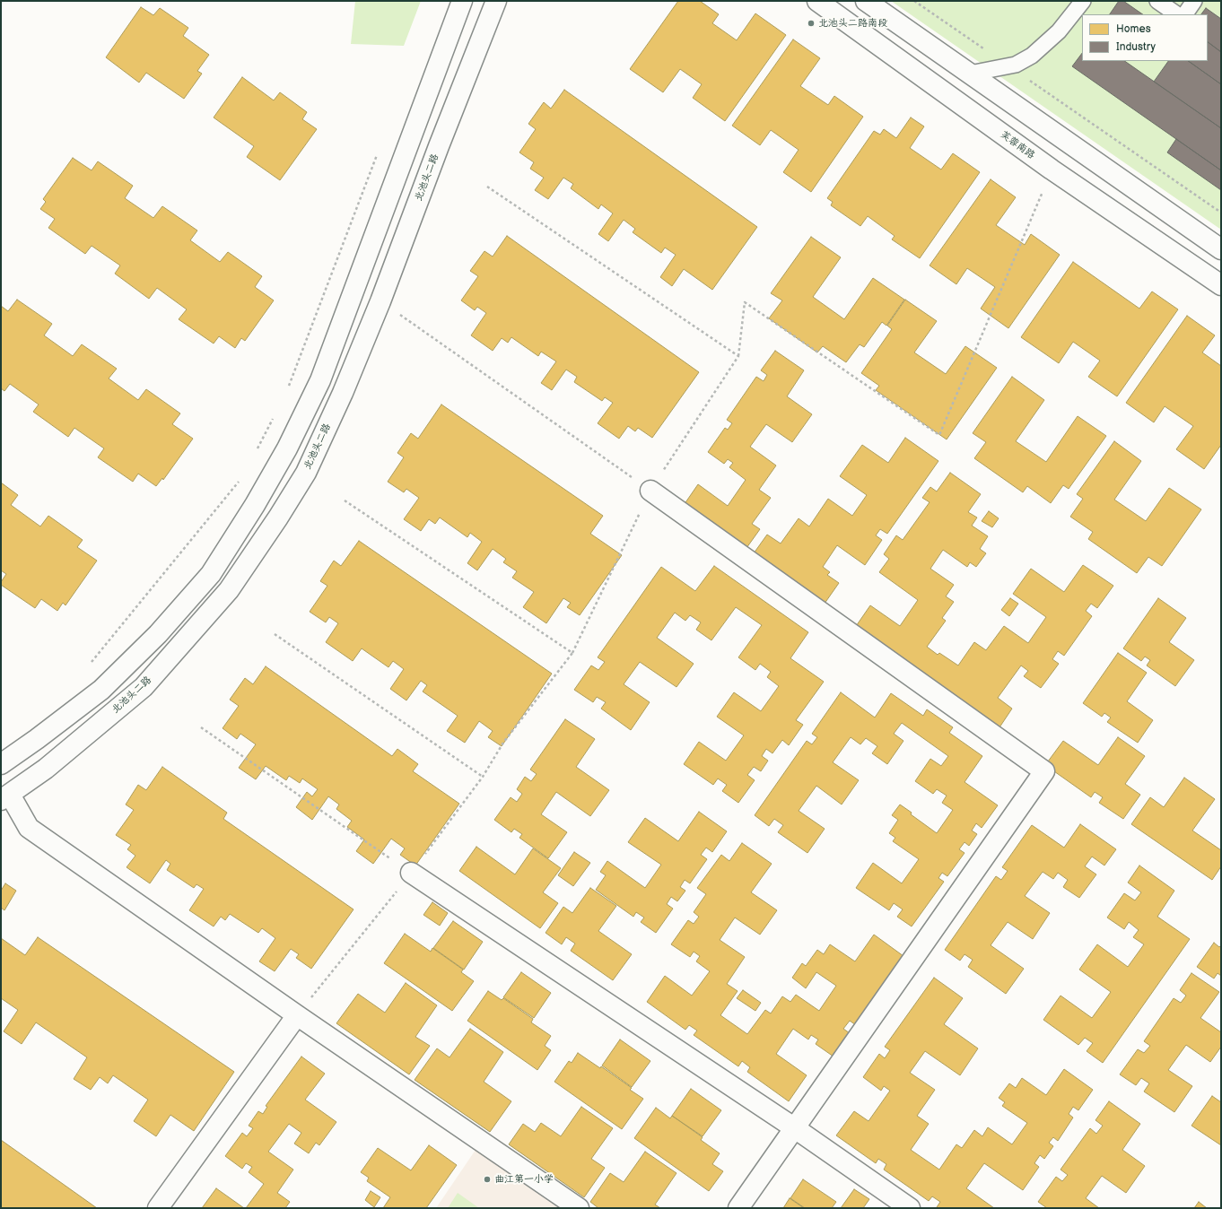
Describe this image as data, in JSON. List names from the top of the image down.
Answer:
{
  "streets": {
    "main road": ["芙蓉南路", "北池头二路"]
  },
  "places": ["北池头二路南段", "曲江第一小学"],
  "legend": ["Homes", "Industry"]
}
